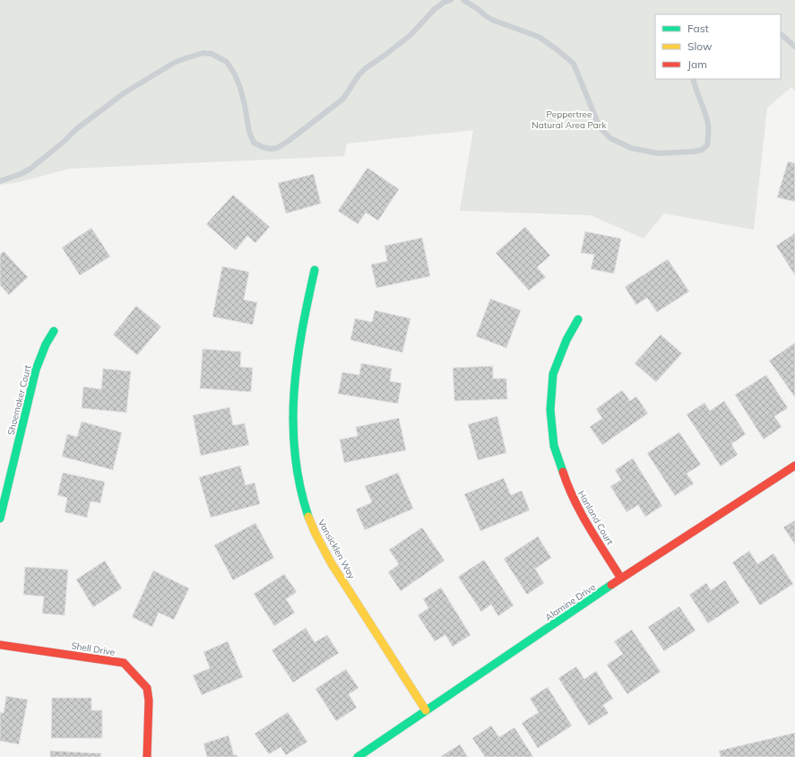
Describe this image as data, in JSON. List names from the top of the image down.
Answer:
{
  "streets": {
    "street": [
      "Shoemaker Court",
      "Hanland Court",
      "Vansicklen Way",
      "Alamine Drive",
      "Shell Drive"
    ]
  },
  "crossings": [
    ["Hanland Court", "Alamine Drive"],
    ["Vansicklen Way", "Alamine Drive"]
  ],
  "parks": ["Peppertree Natural Area Park"],
  "legend": ["Fast", "Slow", "Jam"]
}
